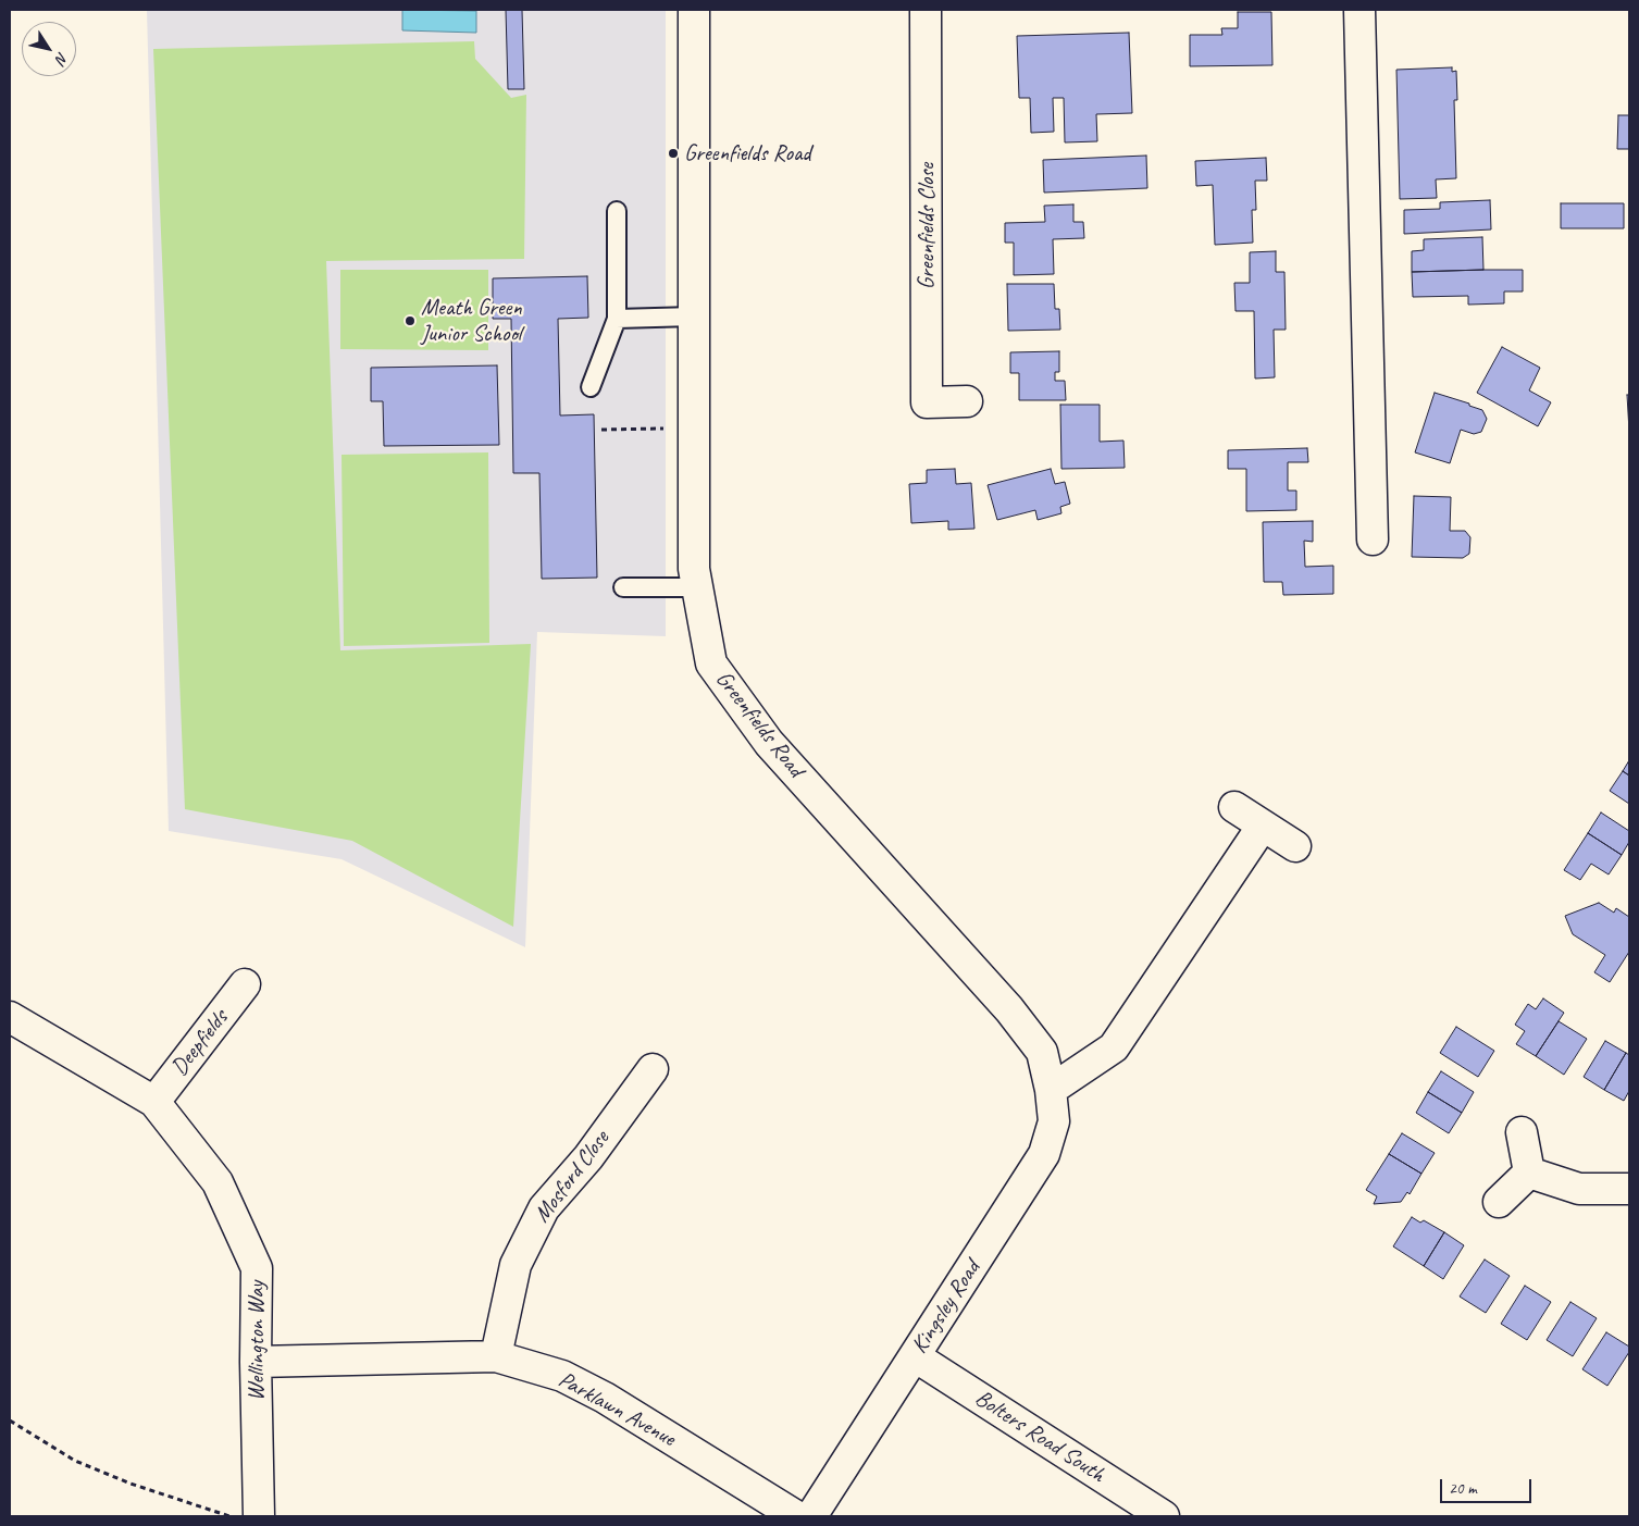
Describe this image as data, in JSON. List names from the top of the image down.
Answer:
{
  "streets": {
    "street": [
      "Greenfields Close",
      "Greenfields Road",
      "Deepfields",
      "Mosford Close",
      "Kingsley Road",
      "Wellington Way",
      "Parklawn Avenue",
      "Bolters Road South"
    ]
  },
  "crossings": [
    ["Greenfields Road", "Kingsley Road"],
    ["Deepfields", "Wellington Way"],
    ["Mosford Close", "Parklawn Avenue"],
    ["Kingsley Road", "Bolters Road South"],
    ["Wellington Way", "Parklawn Avenue"]
  ],
  "places": ["Greenfields Road", "Meath Green Junior School"],
  "scale_bar": "20 m",
  "north": "bottom right"
}
